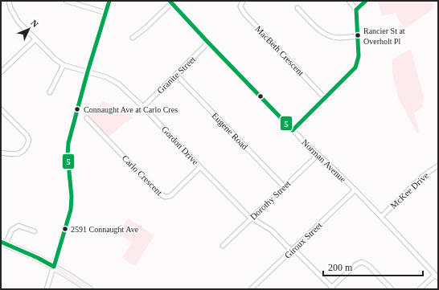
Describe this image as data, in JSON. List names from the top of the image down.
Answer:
{
  "streets": {
    "street": [
      "MacBeth Crescent",
      "Granite Street",
      "Eugene Road",
      "Gordon Drive",
      "Norman Avenue",
      "Carlo Crescent",
      "McKee Drive",
      "Dorothy Street",
      "Giroux Street"
    ]
  },
  "crossings": [
    ["Granite Street", "Eugene Road"],
    ["Granite Street", "Gordon Drive"],
    ["Granite Street", "Norman Avenue"],
    ["Eugene Road", "Dorothy Street"],
    ["Gordon Drive", "Carlo Crescent"],
    ["Gordon Drive", "Dorothy Street"],
    ["Gordon Drive", "Giroux Street"],
    ["Norman Avenue", "McKee Drive"],
    ["Norman Avenue", "Dorothy Street"],
    ["Norman Avenue", "Giroux Street"]
  ],
  "places": ["Rancier St at Overholt Pl", "Connaught Ave at Carlo Cres", "2591 Connaught Ave"],
  "lines": ["transit line 5"],
  "scale_bar": "200 m",
  "north": "top right"
}
